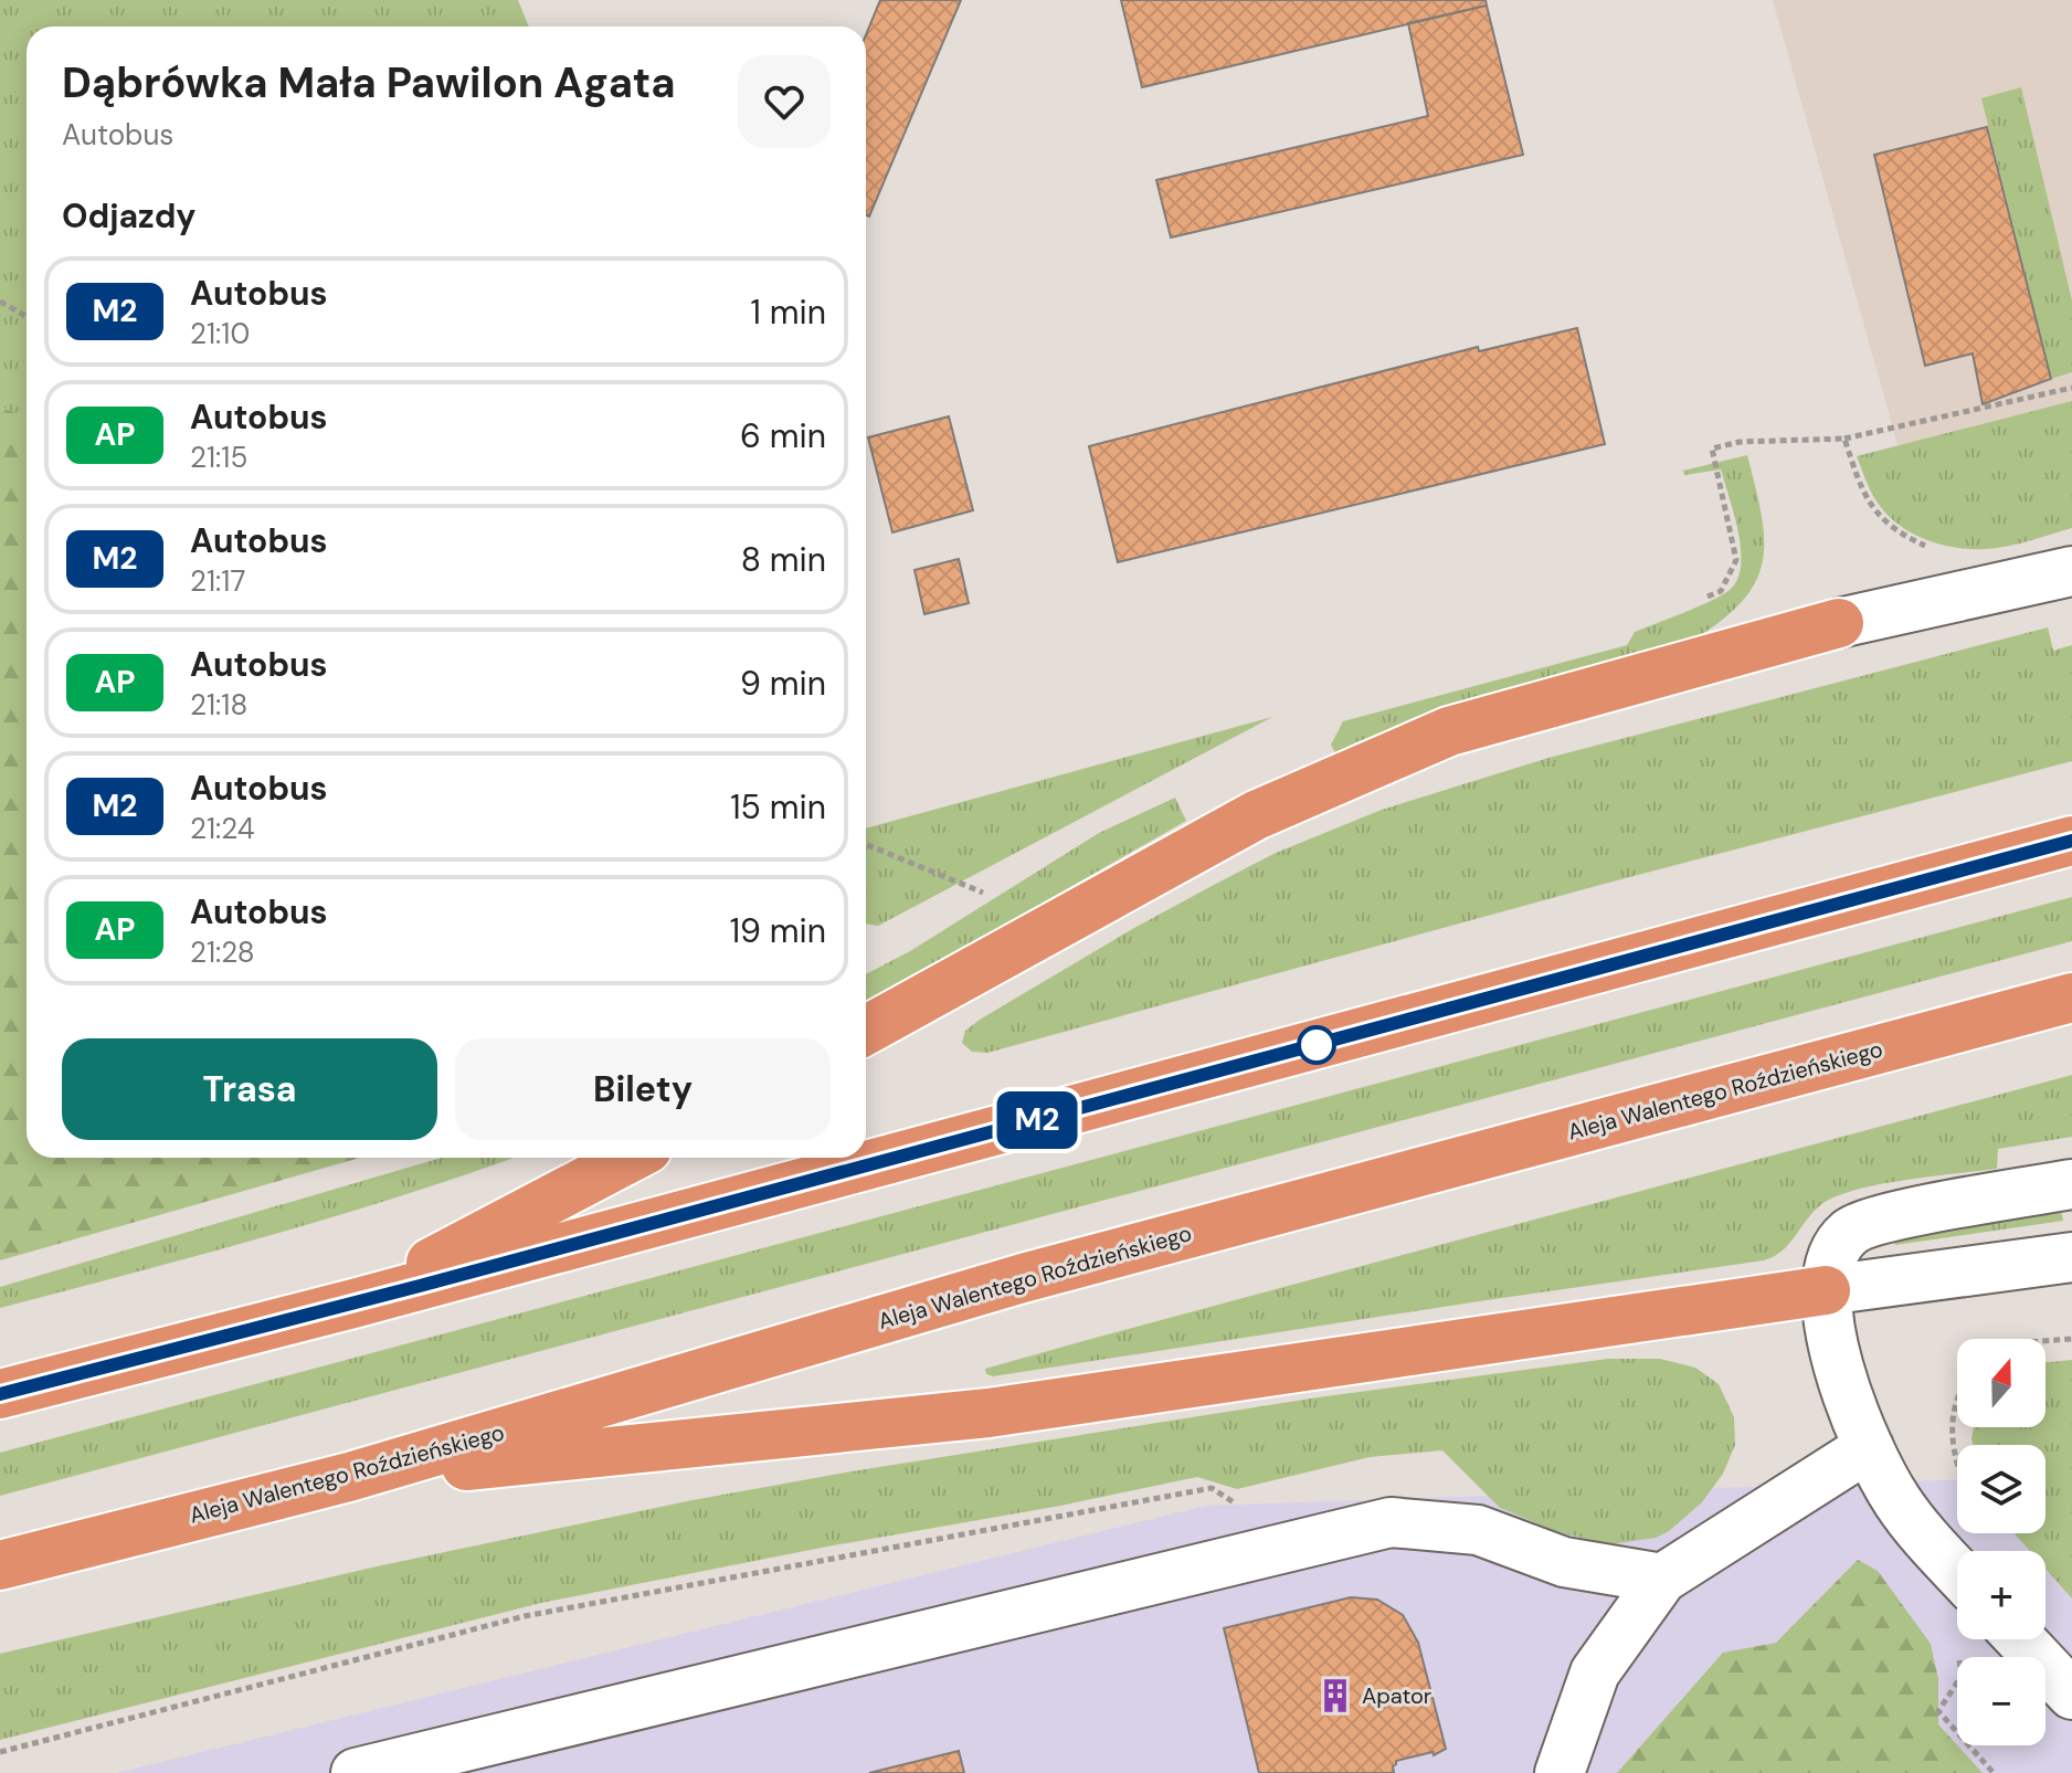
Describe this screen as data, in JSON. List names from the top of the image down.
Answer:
{
  "streets": {
    "highway": ["Aleja Walentego Roździeńskiego"]
  },
  "places": {
    "building": ["Apator"]
  },
  "lines": ["bus line M2"],
  "north": "top",
  "page": {
    "on_map": "M2",
    "heading": [
      ["Dąbrówka Mała Pawilon Agata", "Autobus"],
      "Odjazdy"
    ],
    "list": [
      {
        "mark": "M2",
        "name": "Autobus",
        "note": "21:10",
        "value": "1 min"
      },
      {
        "mark": "AP",
        "name": "Autobus",
        "note": "21:15",
        "value": "6 min"
      },
      {
        "mark": "M2",
        "name": "Autobus",
        "note": "21:17",
        "value": "8 min"
      },
      {
        "mark": "AP",
        "name": "Autobus",
        "note": "21:18",
        "value": "9 min"
      },
      {
        "mark": "M2",
        "name": "Autobus",
        "note": "21:24",
        "value": "15 min"
      },
      {
        "mark": "AP",
        "name": "Autobus",
        "note": "21:28",
        "value": "19 min"
      }
    ],
    "buttons": ["Trasa", "Bilety"],
    "map_buttons": ["+", "−"]
  }
}
